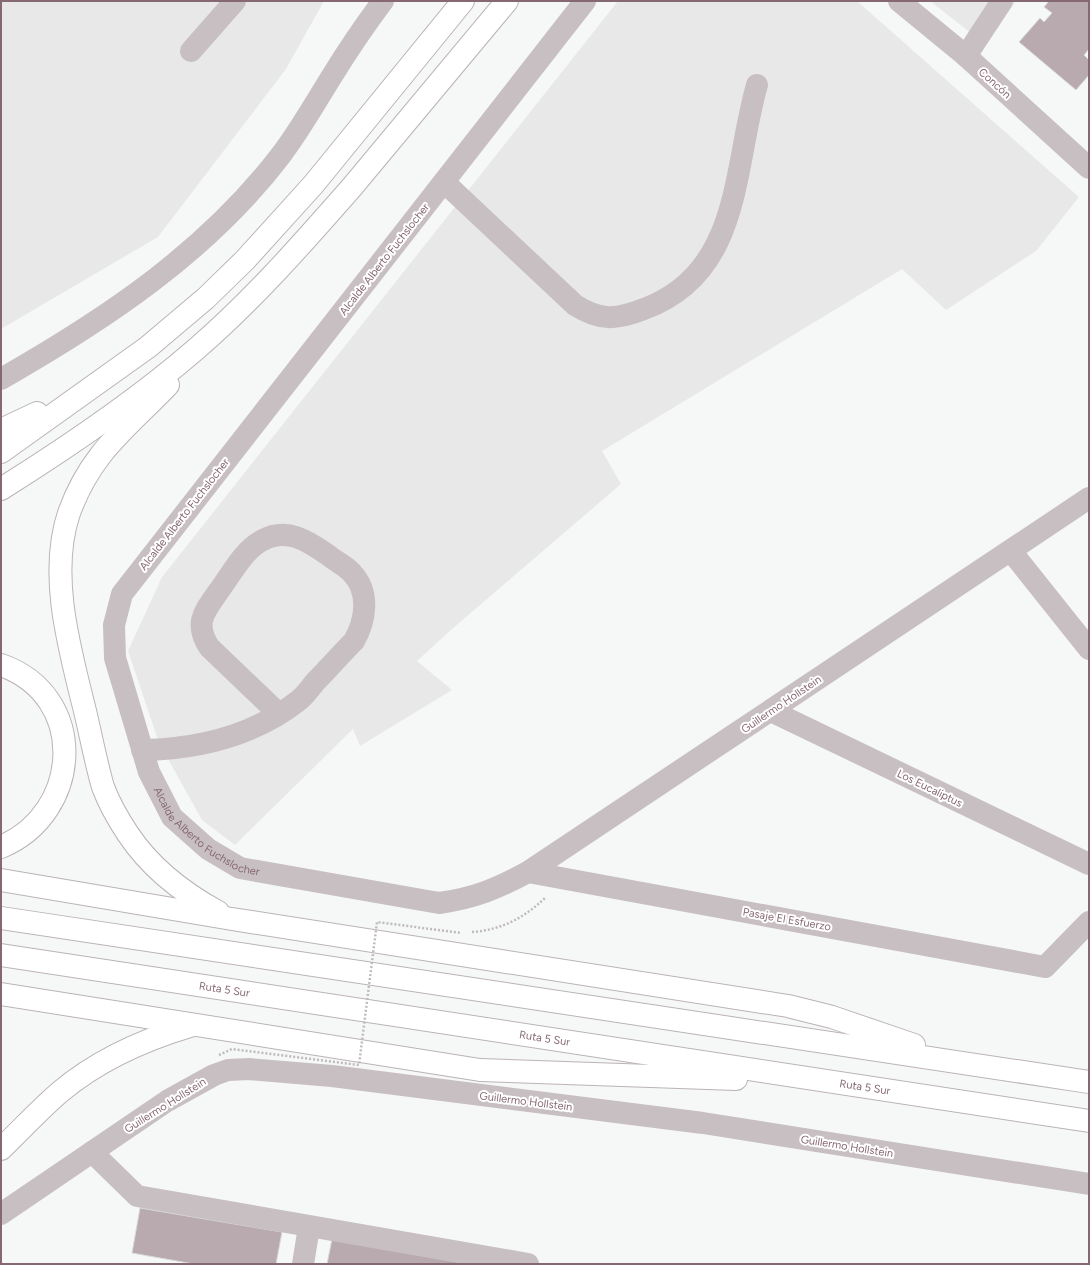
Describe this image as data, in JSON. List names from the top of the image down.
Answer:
{
  "streets": {
    "highway": ["Ruta 5 Sur"],
    "street": [
      "Concón",
      "Alcalde Alberto Fuchslocher",
      "Guillermo Hollstein",
      "Los Eucaliptus",
      "Pasaje El Esfuerzo"
    ]
  },
  "crossings": [
    ["Alcalde Alberto Fuchslocher", "Guillermo Hollstein"],
    ["Guillermo Hollstein", "Los Eucaliptus"],
    ["Guillermo Hollstein", "Pasaje El Esfuerzo"]
  ]
}
